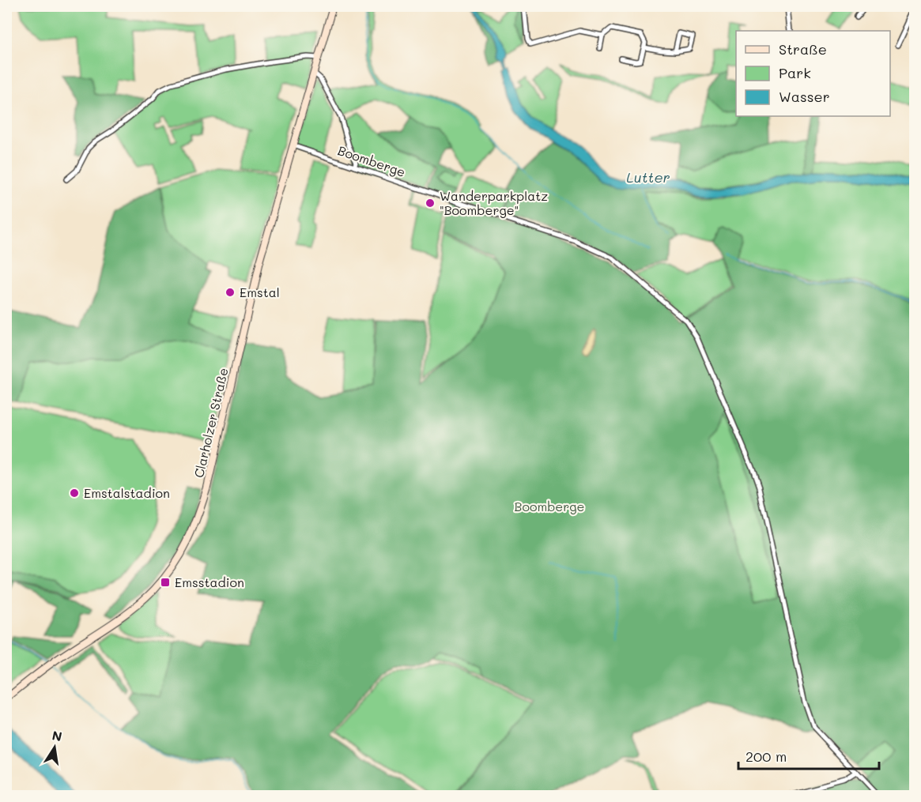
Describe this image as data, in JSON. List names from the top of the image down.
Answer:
{
  "streets": {
    "street": ["Boomberge", "Clarholzer Straße"]
  },
  "crossings": [
    ["Boomberge", "Clarholzer Straße"]
  ],
  "water": ["Lutter"],
  "parks": ["Boomberge"],
  "places": {
    "other": ["Wanderparkplatz \"Boomberge\"", "Emstal", "Emstalstadion"],
    "transit": ["Emsstadion"]
  },
  "legend": ["Straße", "Park", "Wasser"],
  "scale_bar": "200 m",
  "north": "top"
}
